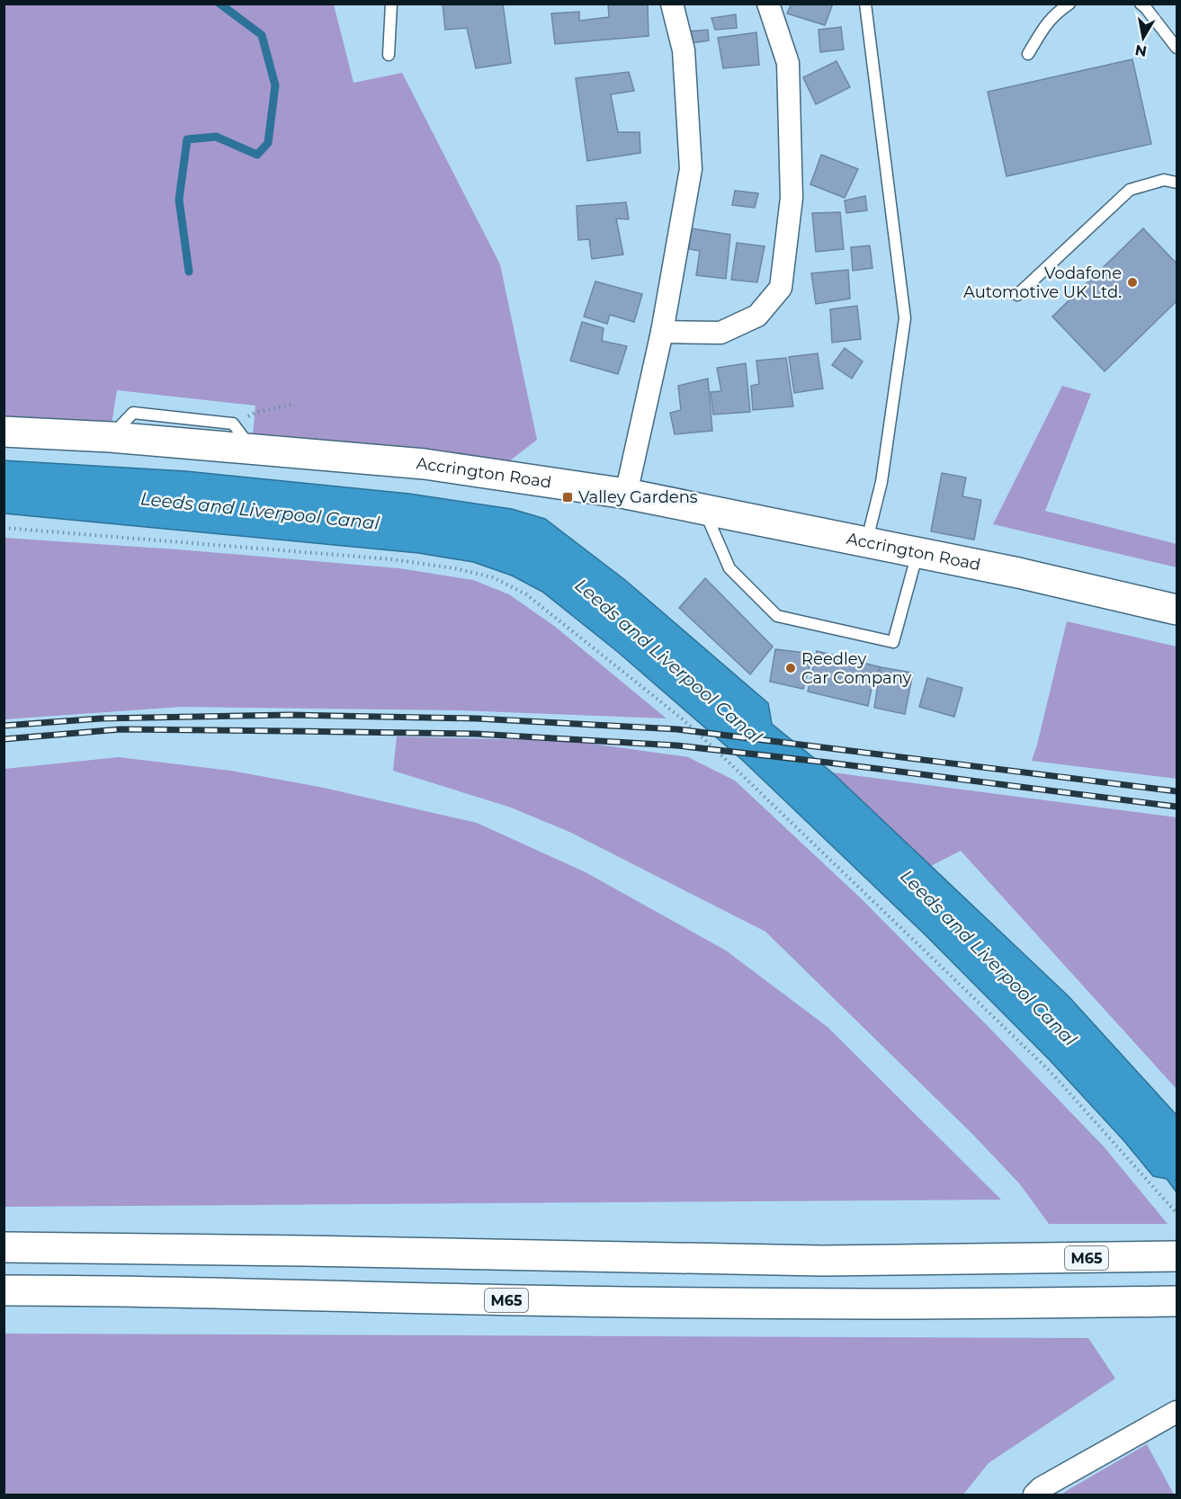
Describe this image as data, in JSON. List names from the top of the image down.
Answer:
{
  "streets": {
    "highway": ["Accrington Road", "M65"]
  },
  "water": ["Leeds and Liverpool Canal"],
  "places": {
    "other": ["Vodafone Automotive UK Ltd.", "Reedley Car Company"],
    "transit": ["Valley Gardens"]
  },
  "north": "bottom"
}
